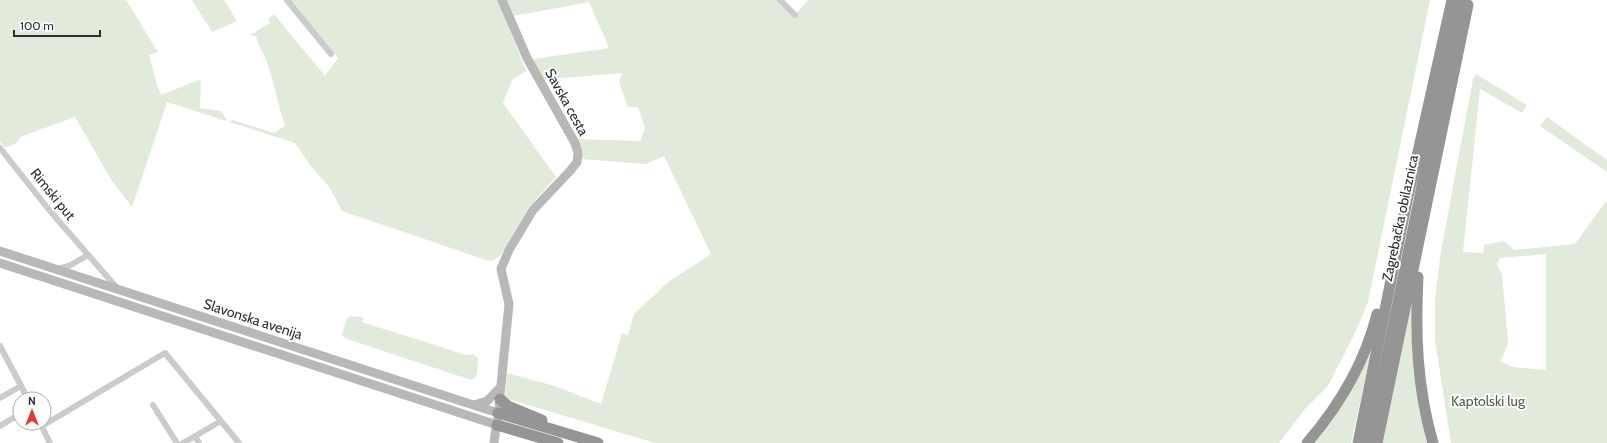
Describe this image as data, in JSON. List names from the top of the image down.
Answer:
{
  "streets": {
    "highway": ["Zagrebačka obilaznica"],
    "main road": ["Savska cesta", "Slavonska avenija"],
    "street": ["Rimski put"]
  },
  "crossings": [
    ["Savska cesta", "Slavonska avenija"],
    ["Rimski put", "Slavonska avenija"]
  ],
  "parks": ["Kaptolski lug"],
  "scale_bar": "100 m",
  "north": "top"
}
